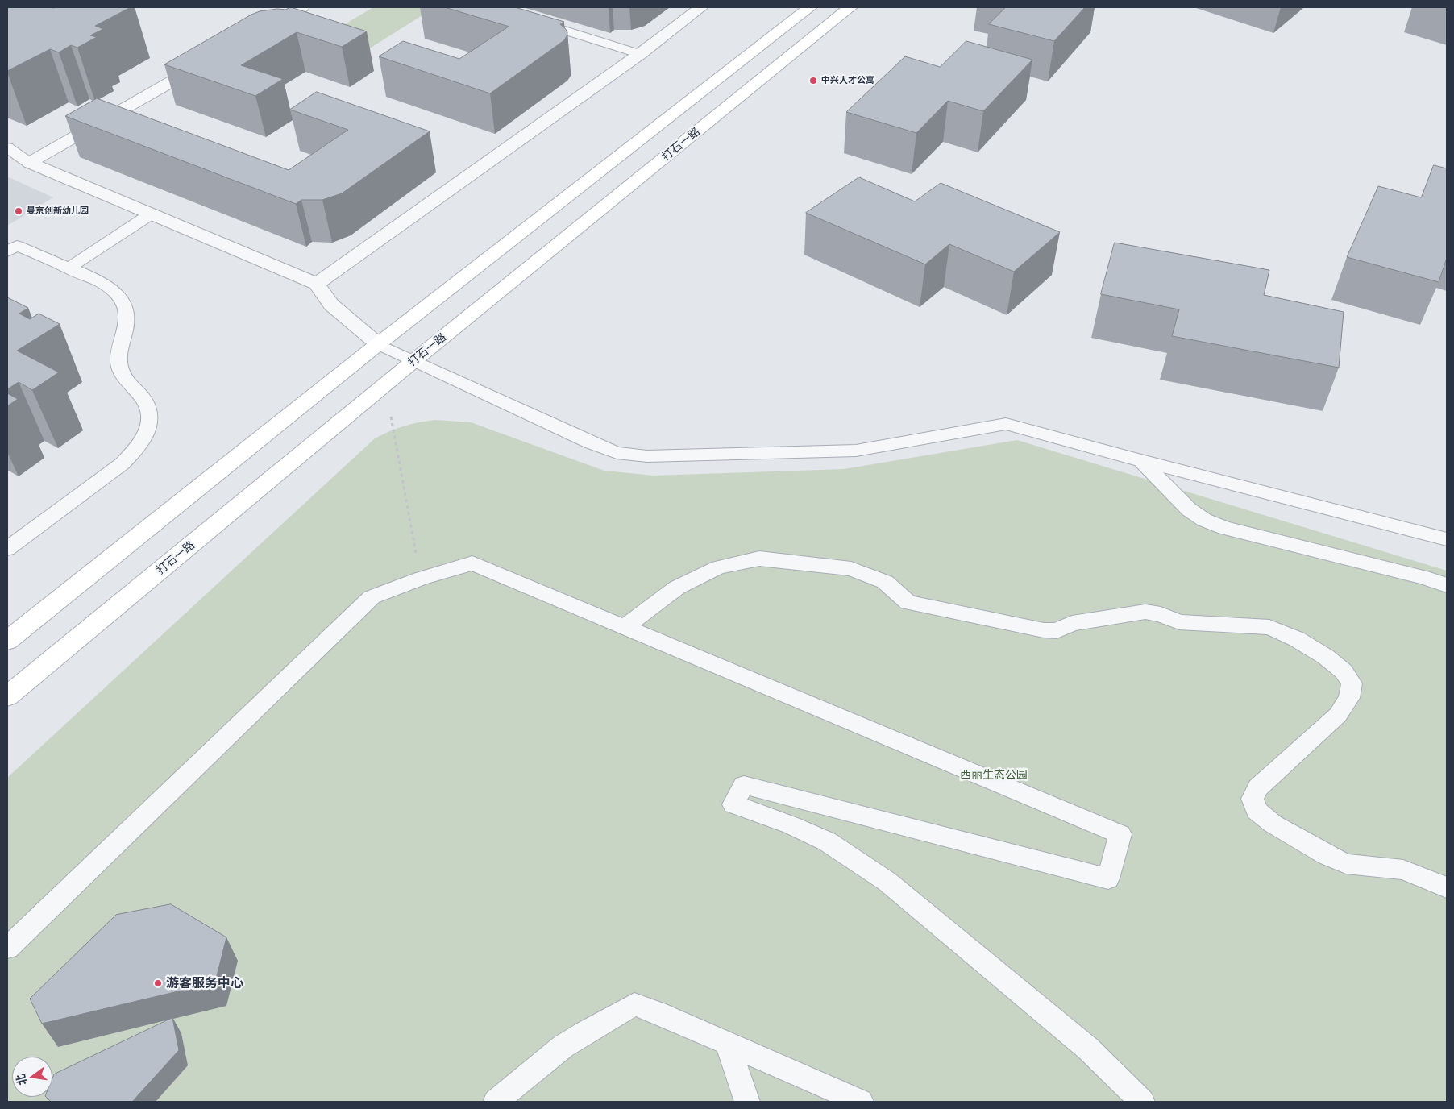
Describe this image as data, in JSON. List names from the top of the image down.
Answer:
{
  "streets": {
    "main road": ["打石一路"]
  },
  "parks": ["西丽生态公园"],
  "places": ["中兴人才公寓", "曼京创新幼儿园", "游客服务中心"],
  "north": "left"
}
